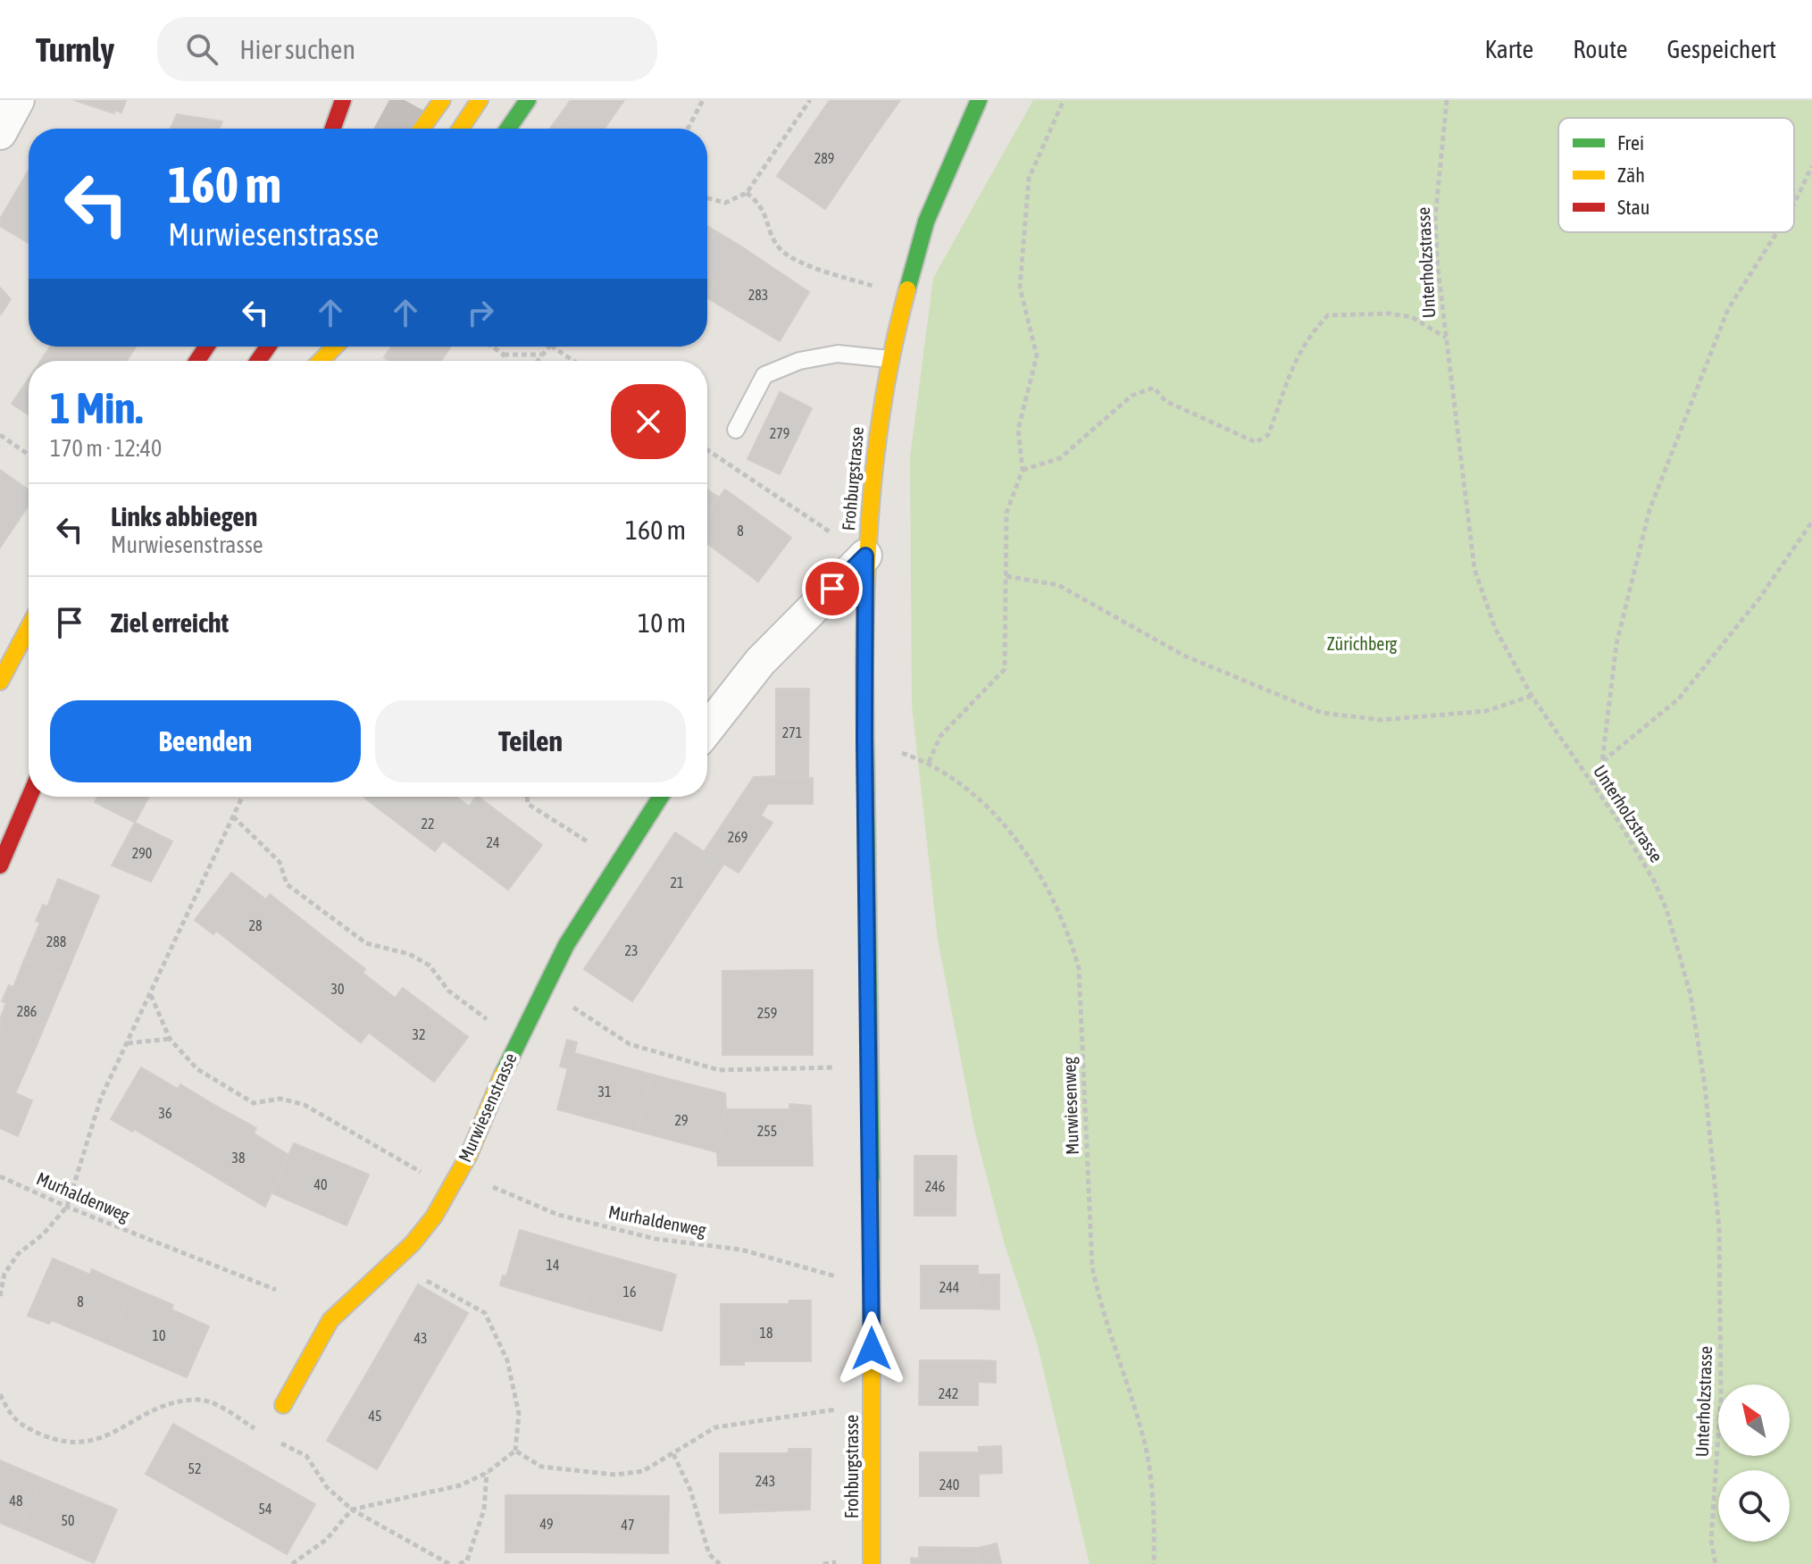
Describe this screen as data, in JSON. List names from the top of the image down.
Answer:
{
  "streets": {
    "main road": ["Frohburgstrasse", "Murwiesenstrasse"],
    "path": ["Unterholzstrasse", "Murwiesenweg", "Murhaldenweg"]
  },
  "crossings": [
    ["Frohburgstrasse", "Murwiesenweg"]
  ],
  "parks": ["Zürichberg"],
  "house_numbers": [
    "289",
    "283",
    "279",
    "8",
    "271",
    "22",
    "269",
    "24",
    "290",
    "21",
    "28",
    "288",
    "23",
    "30",
    "286",
    "259",
    "32",
    "31",
    "36",
    "29",
    "255",
    "38",
    "40",
    "246",
    "14",
    "244",
    "16",
    "8",
    "18",
    "10",
    "43",
    "242",
    "45",
    "52",
    "243",
    "240",
    "48",
    "54",
    "50",
    "49",
    "47"
  ],
  "legend": ["Frei", "Zäh", "Stau"],
  "north": "top left",
  "page": {
    "header": "Turnly",
    "search": "Hier suchen",
    "nav": ["Karte", "Route", "Gespeichert"],
    "turn": ["160 m", "Murwiesenstrasse"],
    "heading": ["1 Min.", "170 m · 12:40"],
    "list": [
      {
        "name": "Links abbiegen",
        "note": "Murwiesenstrasse",
        "value": "160 m"
      },
      {
        "name": "Ziel erreicht",
        "value": "10 m"
      }
    ],
    "buttons": ["Beenden", "Teilen"]
  }
}
